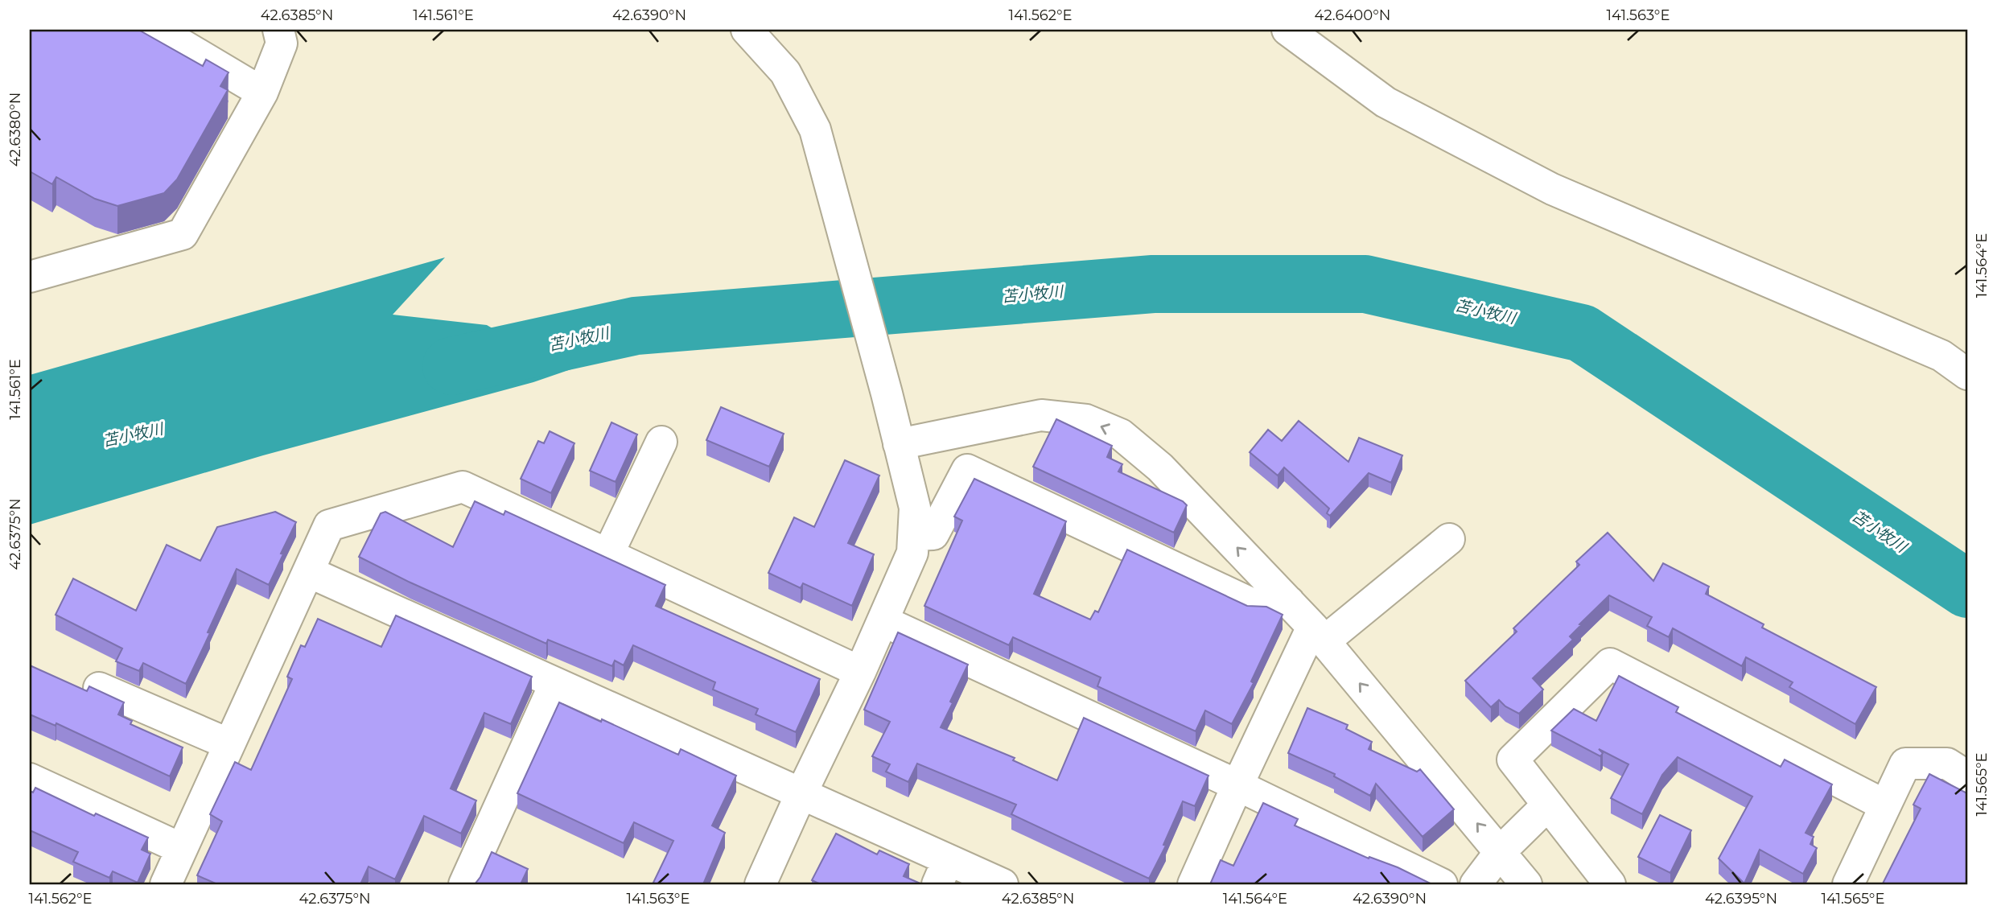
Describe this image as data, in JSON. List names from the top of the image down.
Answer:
{
  "water": ["苫小牧川"],
  "coordinates": [
    "42.6385°N",
    "141.561°E",
    "42.6390°N",
    "141.562°E",
    "42.6400°N",
    "141.563°E",
    "42.6380°N",
    "141.564°E",
    "42.6375°N",
    "141.565°E",
    "42.6395°N"
  ]
}
